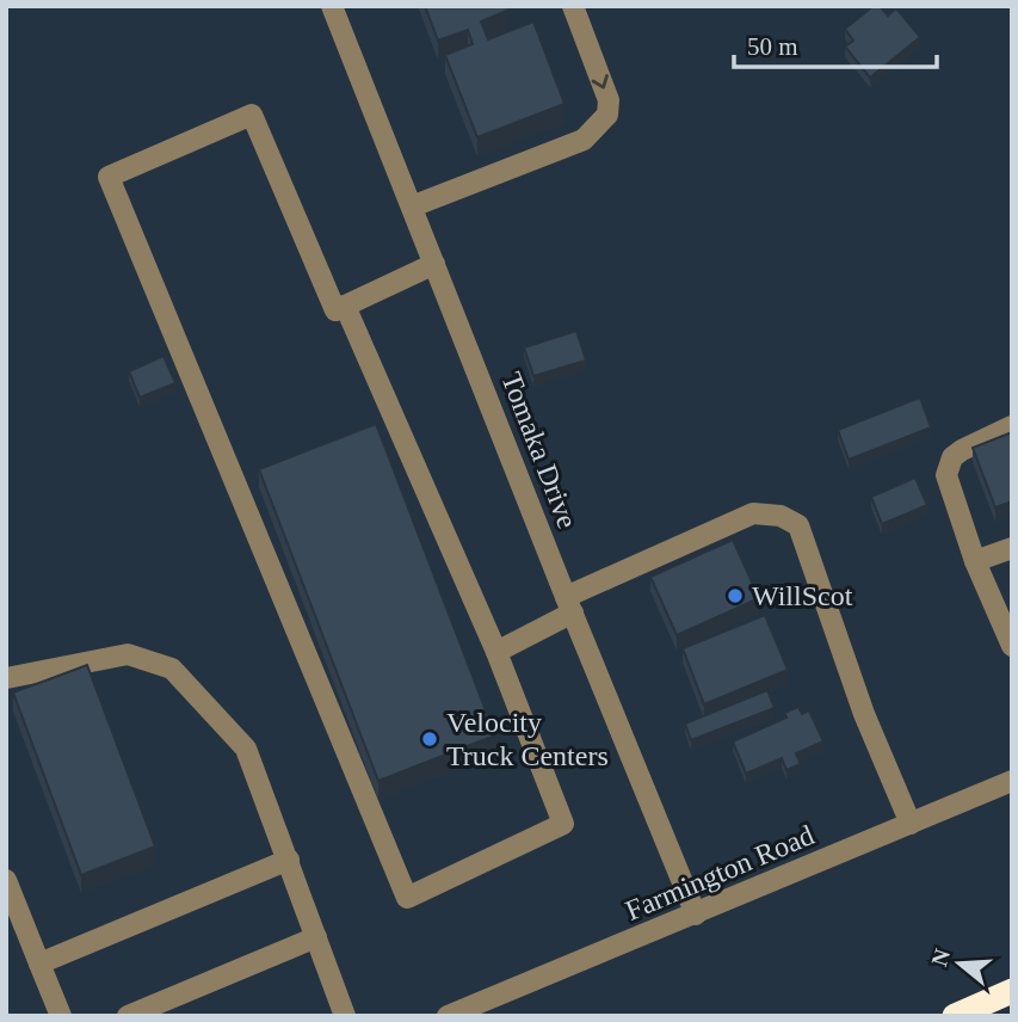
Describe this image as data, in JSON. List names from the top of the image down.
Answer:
{
  "streets": {
    "street": ["Tomaka Drive", "Farmington Road"]
  },
  "crossings": [
    ["Tomaka Drive", "Farmington Road"]
  ],
  "places": ["WillScot", "Velocity Truck Centers"],
  "scale_bar": "50 m",
  "north": "left"
}
